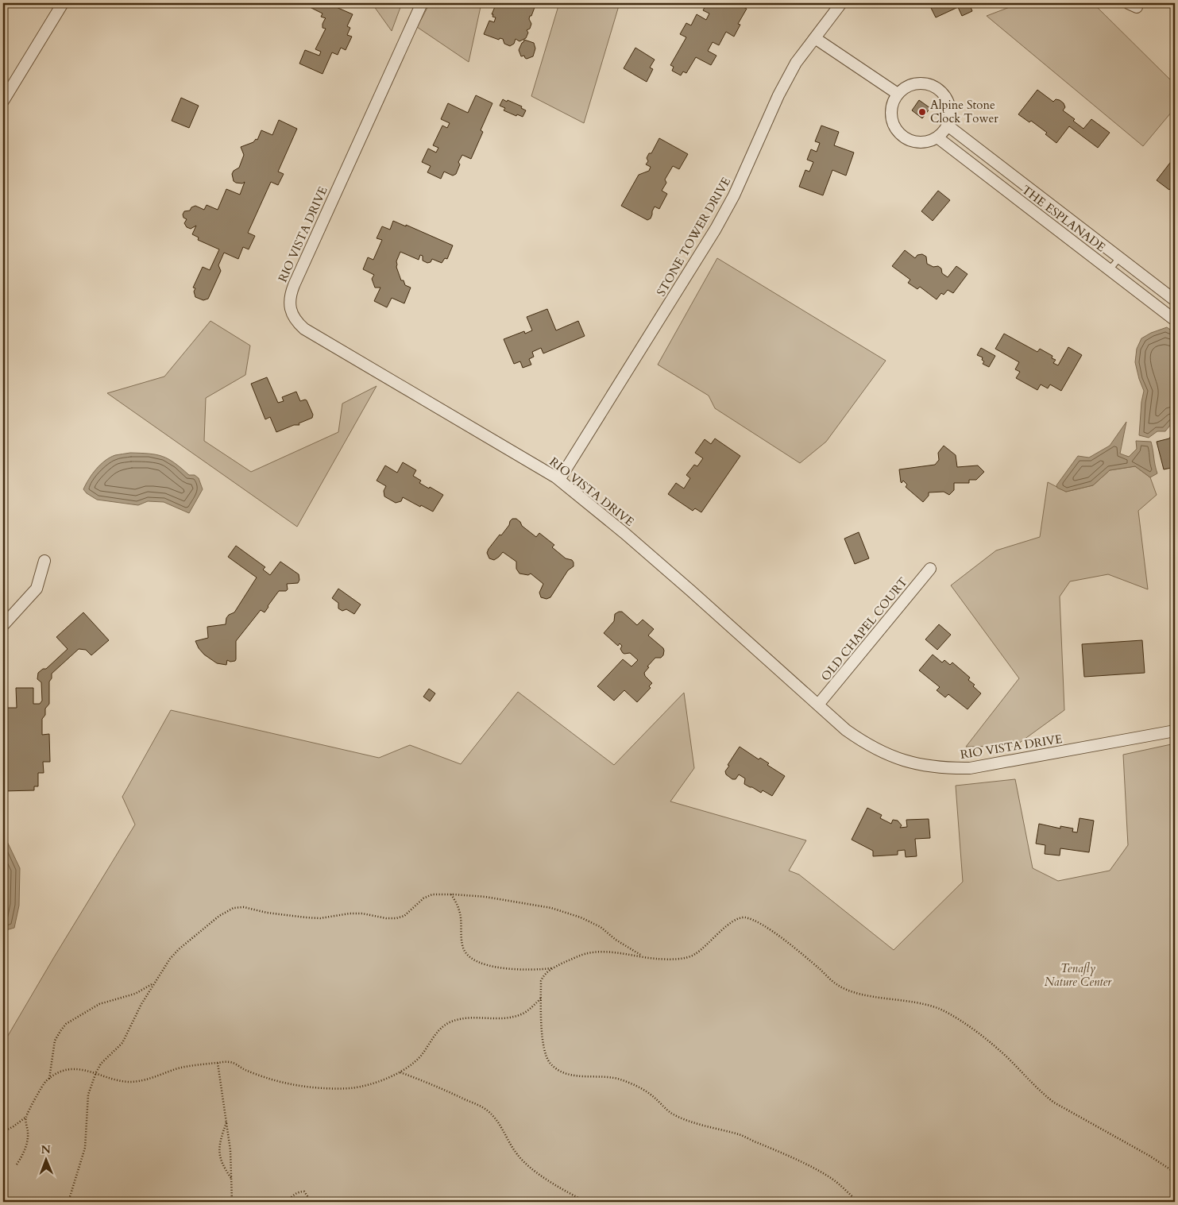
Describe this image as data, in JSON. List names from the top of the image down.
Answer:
{
  "streets": {
    "street": [
      "THE ESPLANADE",
      "RIO VISTA DRIVE",
      "STONE TOWER DRIVE",
      "OLD CHAPEL COURT"
    ]
  },
  "crossings": [
    ["RIO VISTA DRIVE", "STONE TOWER DRIVE"],
    ["RIO VISTA DRIVE", "OLD CHAPEL COURT"]
  ],
  "parks": ["Tenafly Nature Center"],
  "places": ["Alpine Stone Clock Tower"],
  "north": "top"
}
